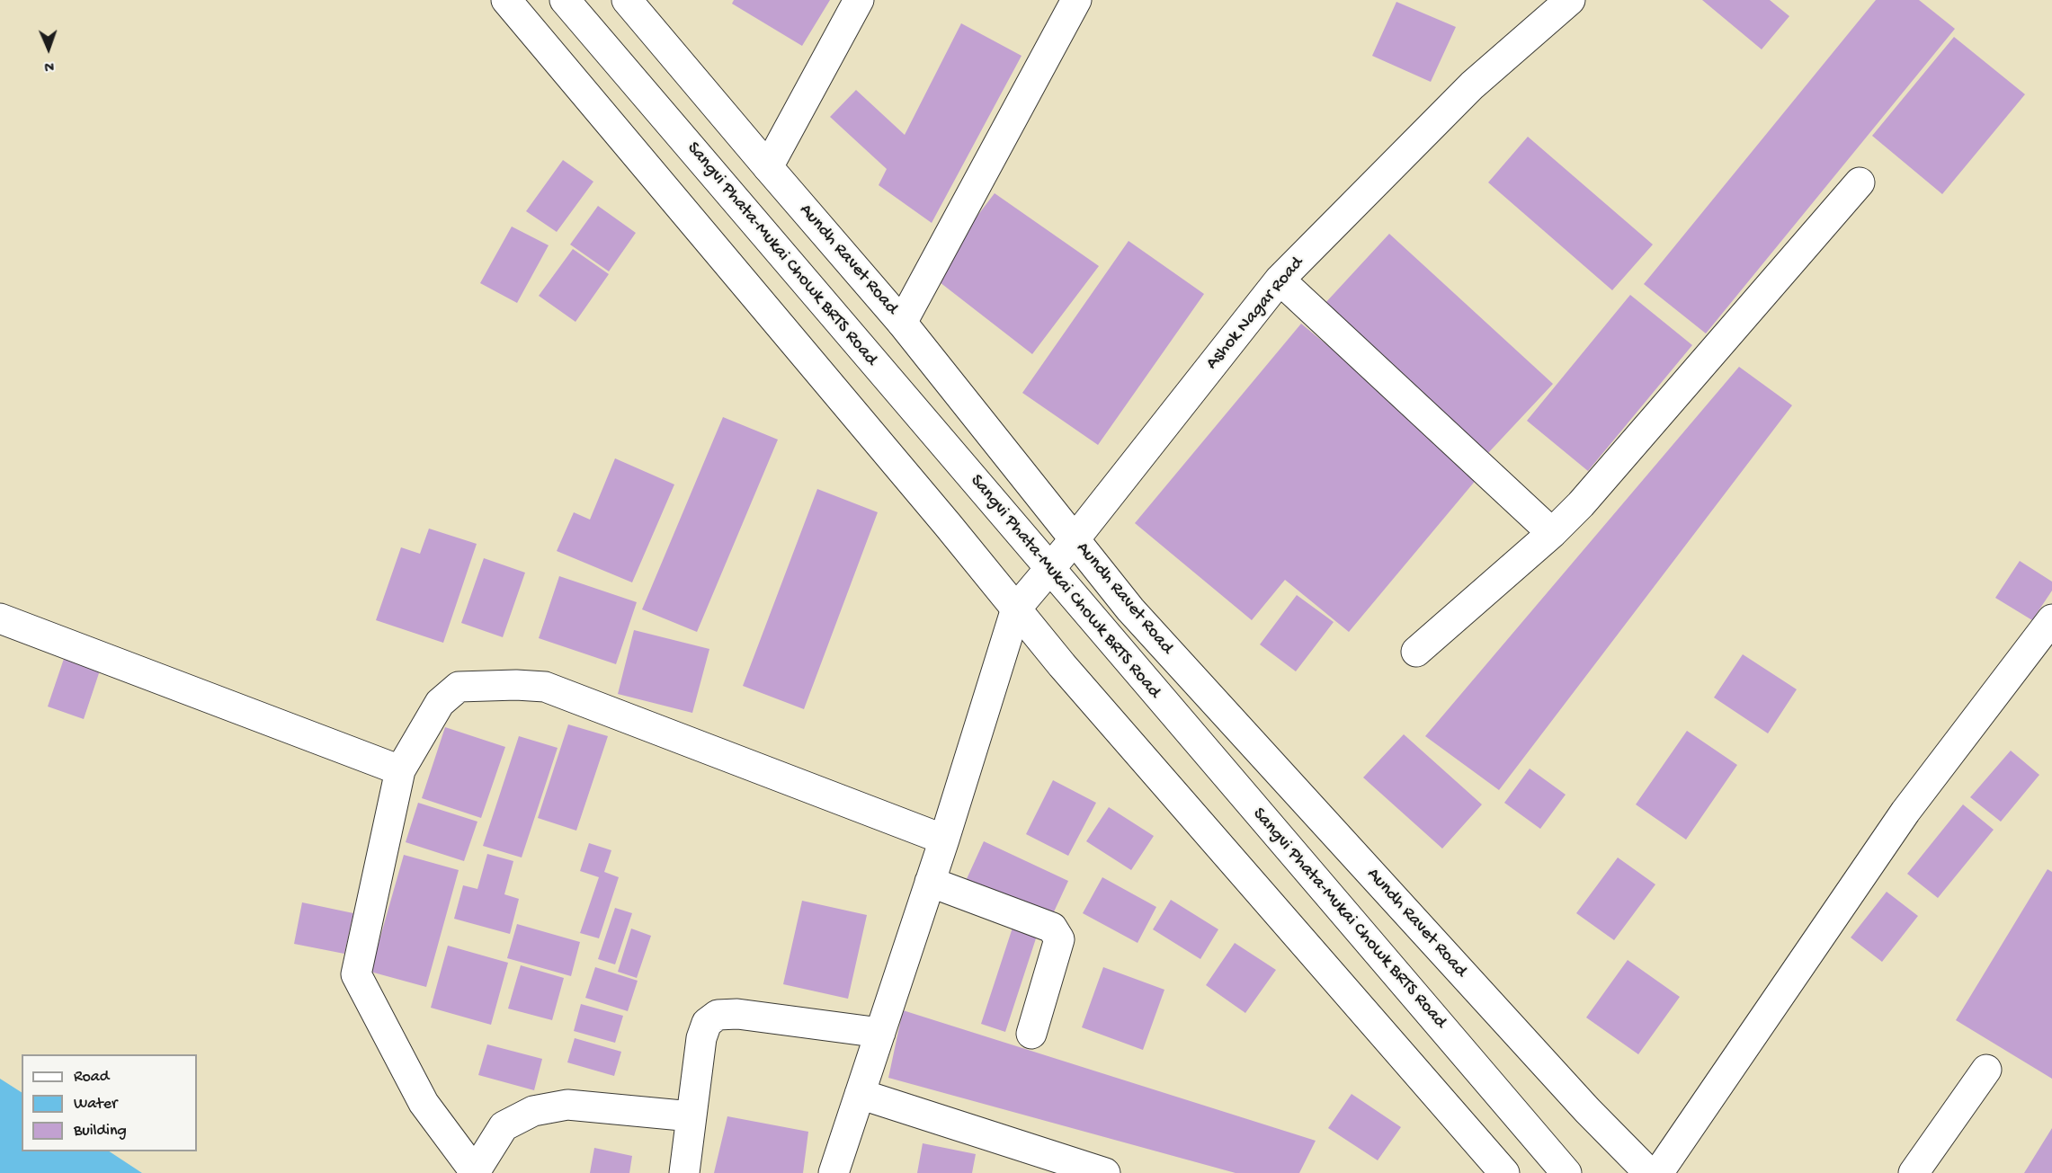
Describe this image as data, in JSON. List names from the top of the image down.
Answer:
{
  "streets": {
    "street": ["Sangvi Phata-Mukai Chowk BRTS Road", "Aundh Ravet Road", "Ashok Nagar Road"]
  },
  "crossings": [
    ["Sangvi Phata-Mukai Chowk BRTS Road", "Ashok Nagar Road"],
    ["Aundh Ravet Road", "Ashok Nagar Road"]
  ],
  "legend": ["Road", "Water", "Building"],
  "north": "bottom"
}
